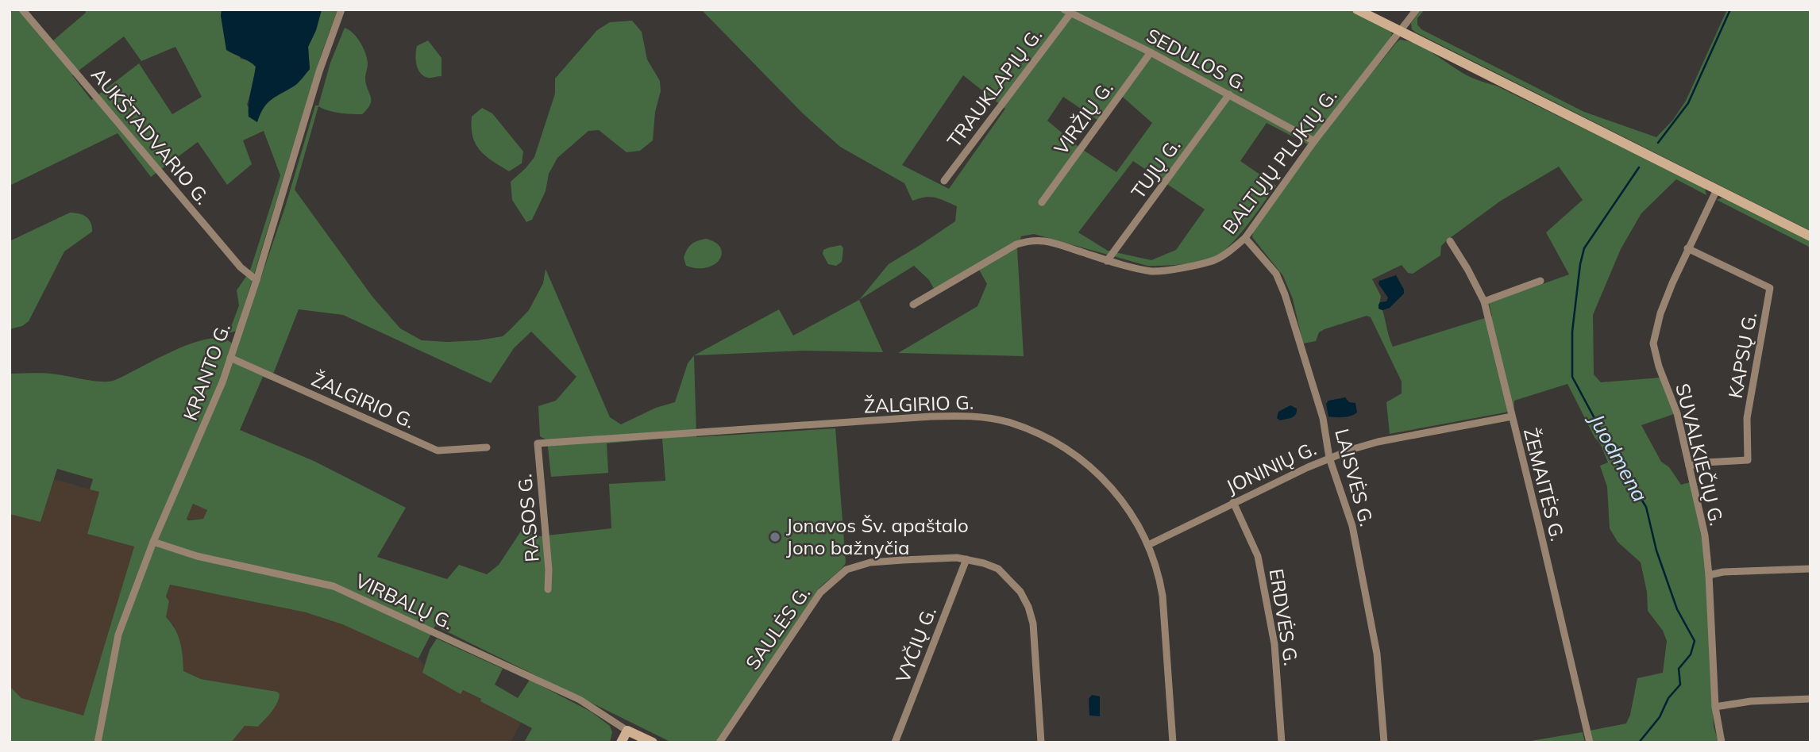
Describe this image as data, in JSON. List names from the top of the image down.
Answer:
{
  "streets": {
    "street": [
      "SEDULOS G.",
      "TRAUKLAPIŲ G.",
      "VIRŽIŲ G.",
      "AUKŠTADVARIO G.",
      "BALTŲJŲ PLUKIŲ G.",
      "TUJŲ G.",
      "KAPSŲ G.",
      "KRANTO G.",
      "ŽALGIRIO G.",
      "SUVALKIEČIŲ G.",
      "JONINIŲ G.",
      "LAISVĖS G.",
      "ŽEMAITĖS G.",
      "RASOS G.",
      "VIRBALŲ G.",
      "ERDVĖS G.",
      "SAULĖS G.",
      "VYČIŲ G."
    ]
  },
  "crossings": [
    ["SEDULOS G.", "TRAUKLAPIŲ G."],
    ["SEDULOS G.", "VIRŽIŲ G."],
    ["SEDULOS G.", "BALTŲJŲ PLUKIŲ G."],
    ["SEDULOS G.", "TUJŲ G."],
    ["AUKŠTADVARIO G.", "KRANTO G."],
    ["BALTŲJŲ PLUKIŲ G.", "TUJŲ G."],
    ["BALTŲJŲ PLUKIŲ G.", "LAISVĖS G."],
    ["KAPSŲ G.", "SUVALKIEČIŲ G."],
    ["KRANTO G.", "ŽALGIRIO G."],
    ["KRANTO G.", "VIRBALŲ G."],
    ["ŽALGIRIO G.", "JONINIŲ G."],
    ["ŽALGIRIO G.", "RASOS G."],
    ["JONINIŲ G.", "LAISVĖS G."],
    ["JONINIŲ G.", "ŽEMAITĖS G."],
    ["JONINIŲ G.", "ERDVĖS G."],
    ["SAULĖS G.", "VYČIŲ G."]
  ],
  "water": ["Juodmena"],
  "places": ["Jonavos Šv. apaštalo Jono bažnyčia"]
}
